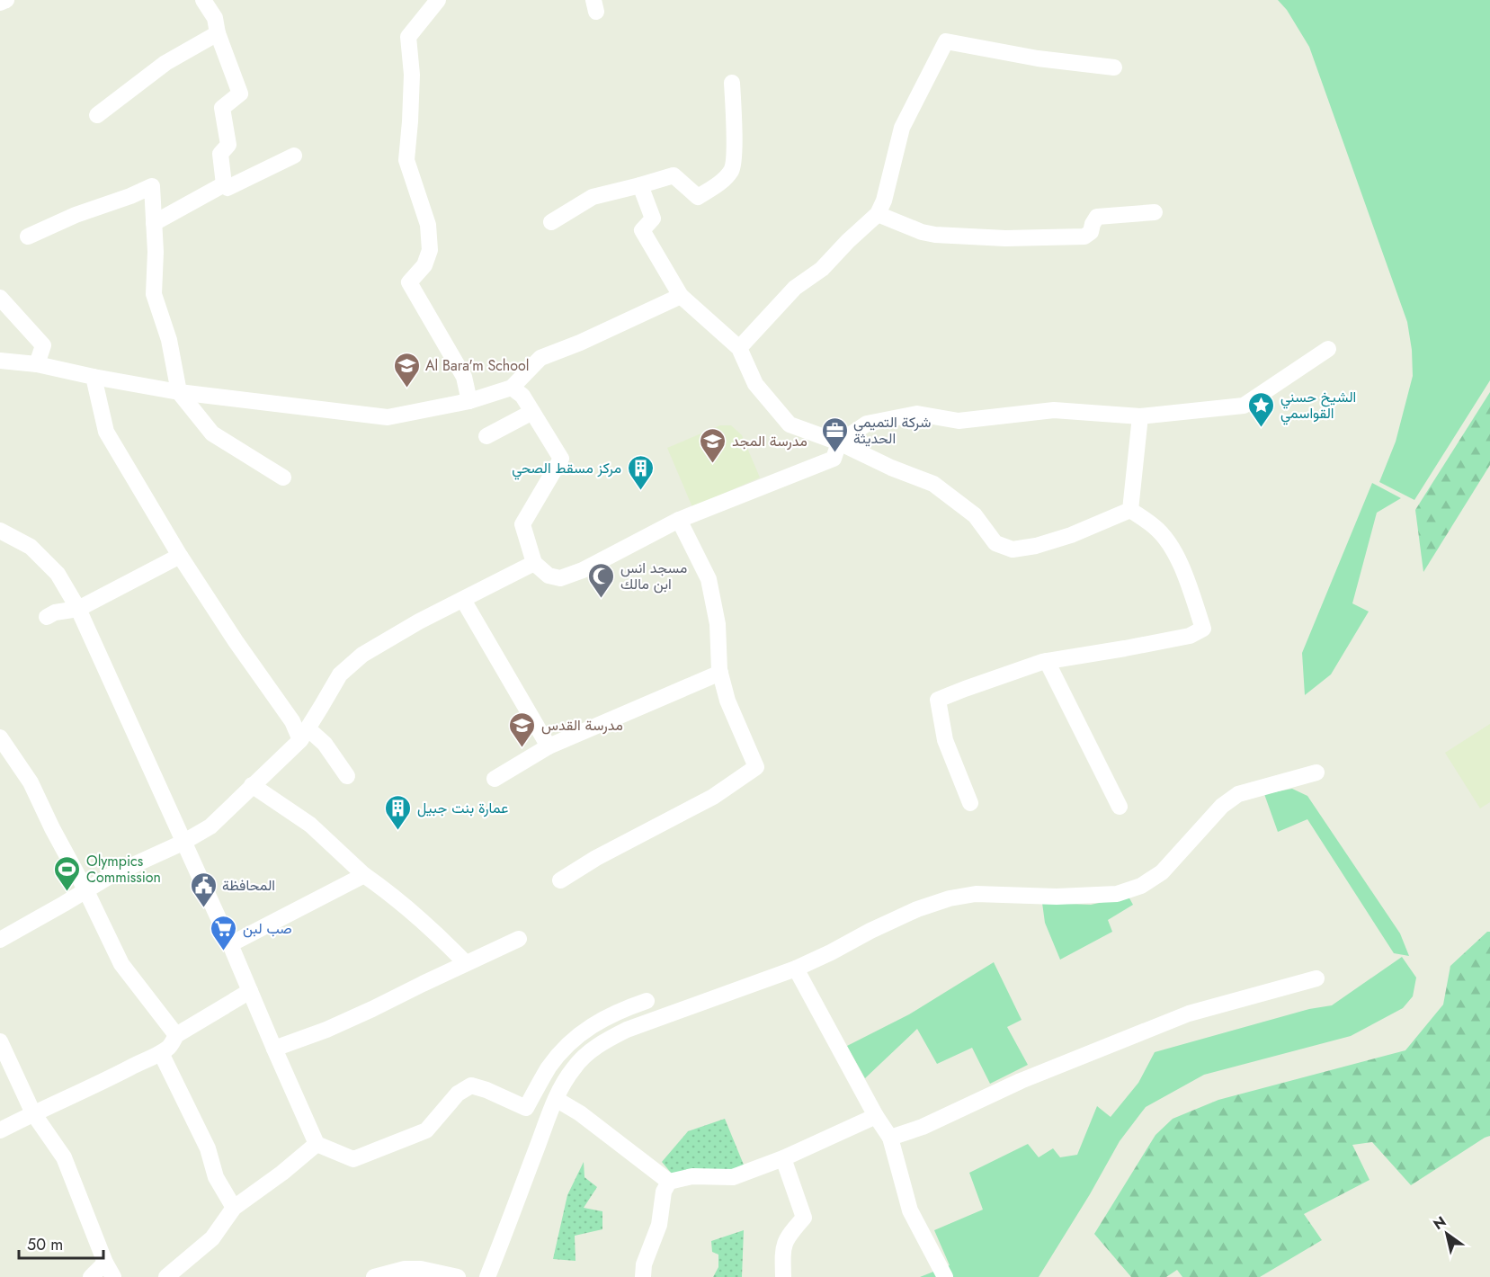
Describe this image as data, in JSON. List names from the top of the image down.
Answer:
{
  "places": {
    "school or university": ["Al Bara'm School", "مدرسة المجد", "مدرسة القدس"],
    "place": ["الشيخ حسني القواسمي"],
    "office": ["شركة التميمي الحديثة"],
    "building": ["مركز مسقط الصحي", "عمارة بنت جبيل"],
    "mosque": ["مسجد انس ابن مالك"],
    "sports": ["Olympics Commission"],
    "public building": ["المحافظة"],
    "supermarket": ["صب لبن"]
  },
  "scale_bar": "50 m",
  "north": "top left"
}
